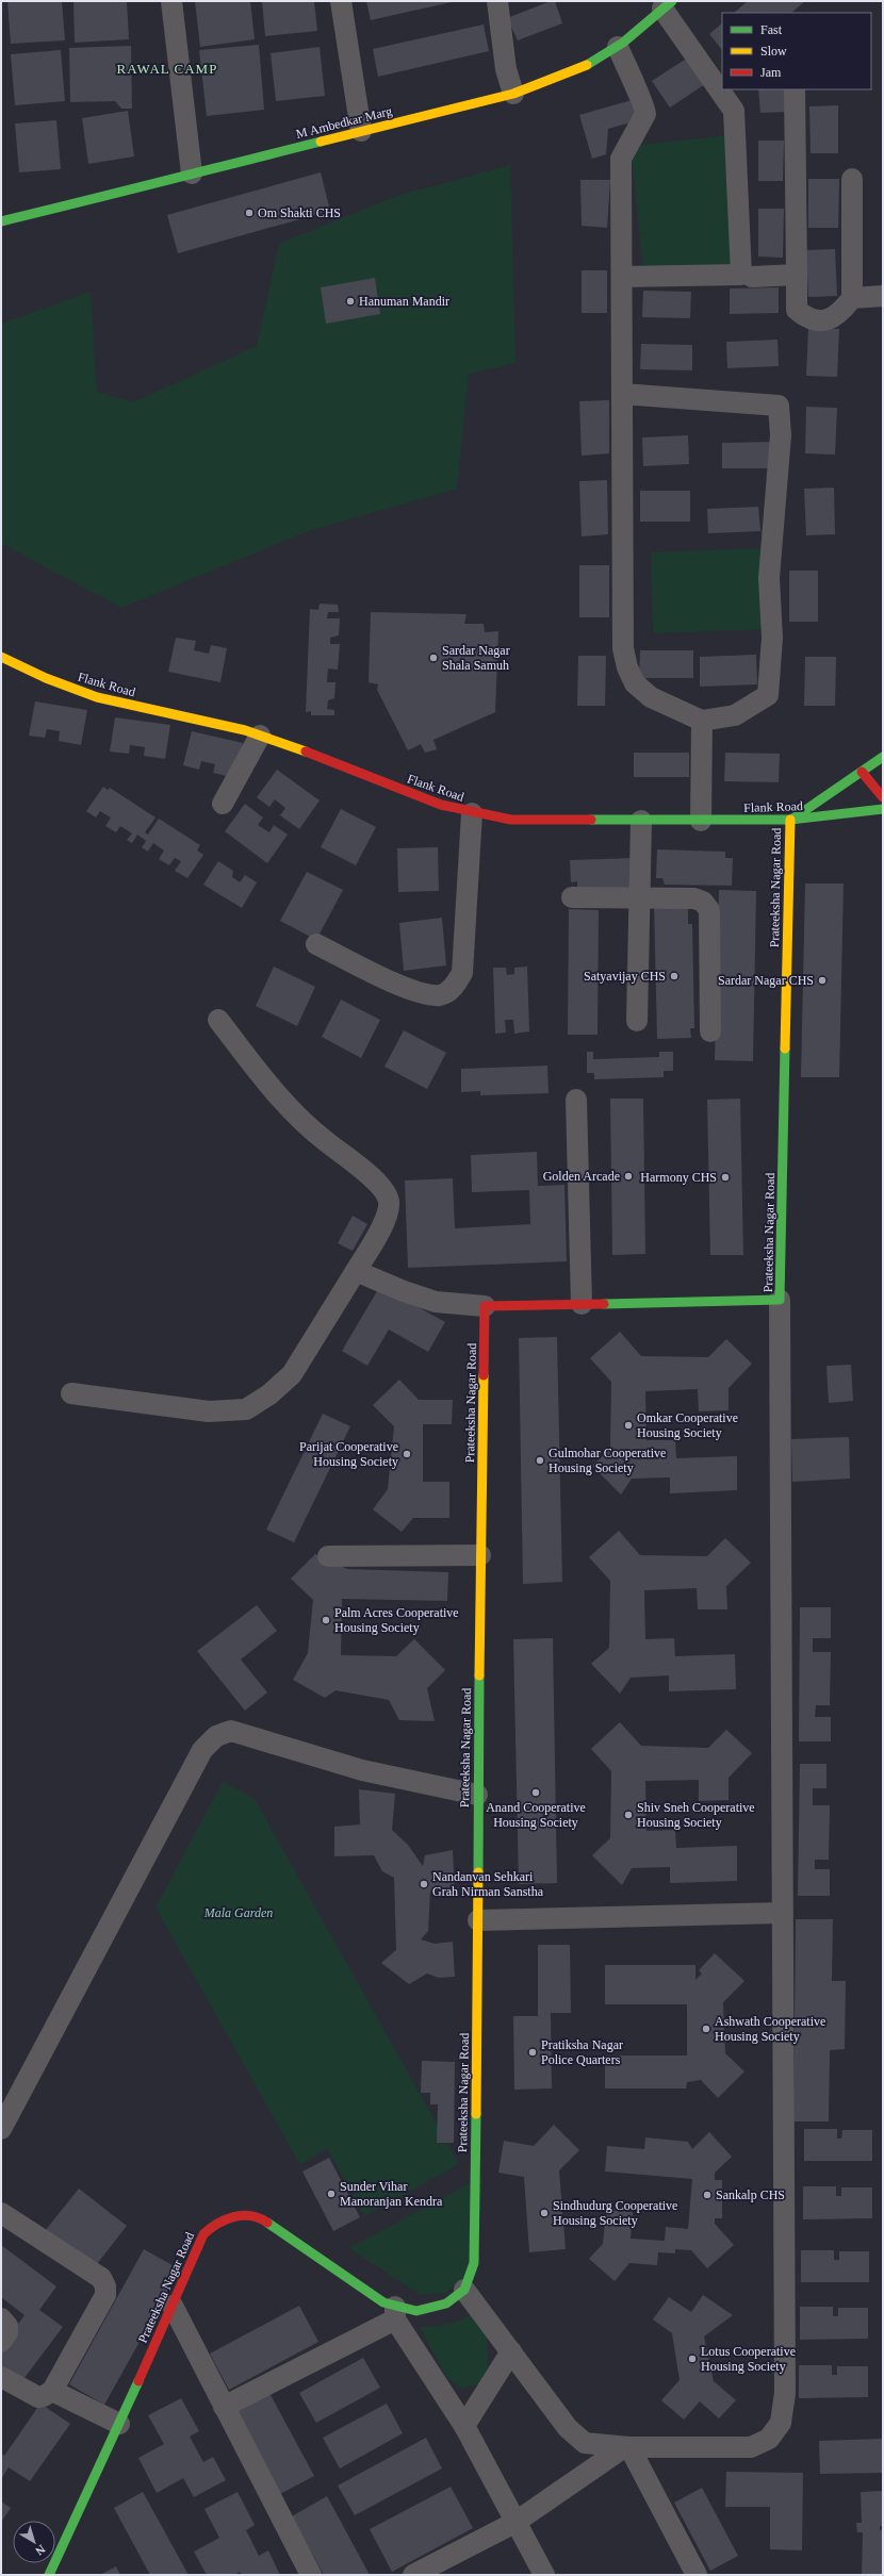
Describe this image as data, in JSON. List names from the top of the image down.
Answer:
{
  "streets": {
    "street": ["M Ambedkar Marg", "Flank Road", "Prateeksha Nagar Road"]
  },
  "crossings": [
    ["Flank Road", "Prateeksha Nagar Road"]
  ],
  "districts": ["RAWAL CAMP"],
  "parks": ["Mala Garden"],
  "places": [
    "Om Shakti CHS",
    "Hanuman Mandir",
    "Sardar Nagar Shala Samuh",
    "Satyavijay CHS",
    "Sardar Nagar CHS",
    "Golden Arcade",
    "Harmony CHS",
    "Omkar Cooperative Housing Society",
    "Parijat Cooperative Housing Society",
    "Gulmohar Cooperative Housing Society",
    "Palm Acres Cooperative Housing Society",
    "Anand Cooperative Housing Society",
    "Shiv Sneh Cooperative Housing Society",
    "Nandanvan Sehkari Grah Nirman Sanstha",
    "Ashwath Cooperative Housing Society",
    "Pratiksha Nagar Police Quarters",
    "Sunder Vihar Manoranjan Kendra",
    "Sankalp CHS",
    "Sindhudurg Cooperative Housing Society",
    "Lotus Cooperative Housing Society"
  ],
  "legend": ["Fast", "Slow", "Jam"],
  "north": "bottom right"
}
